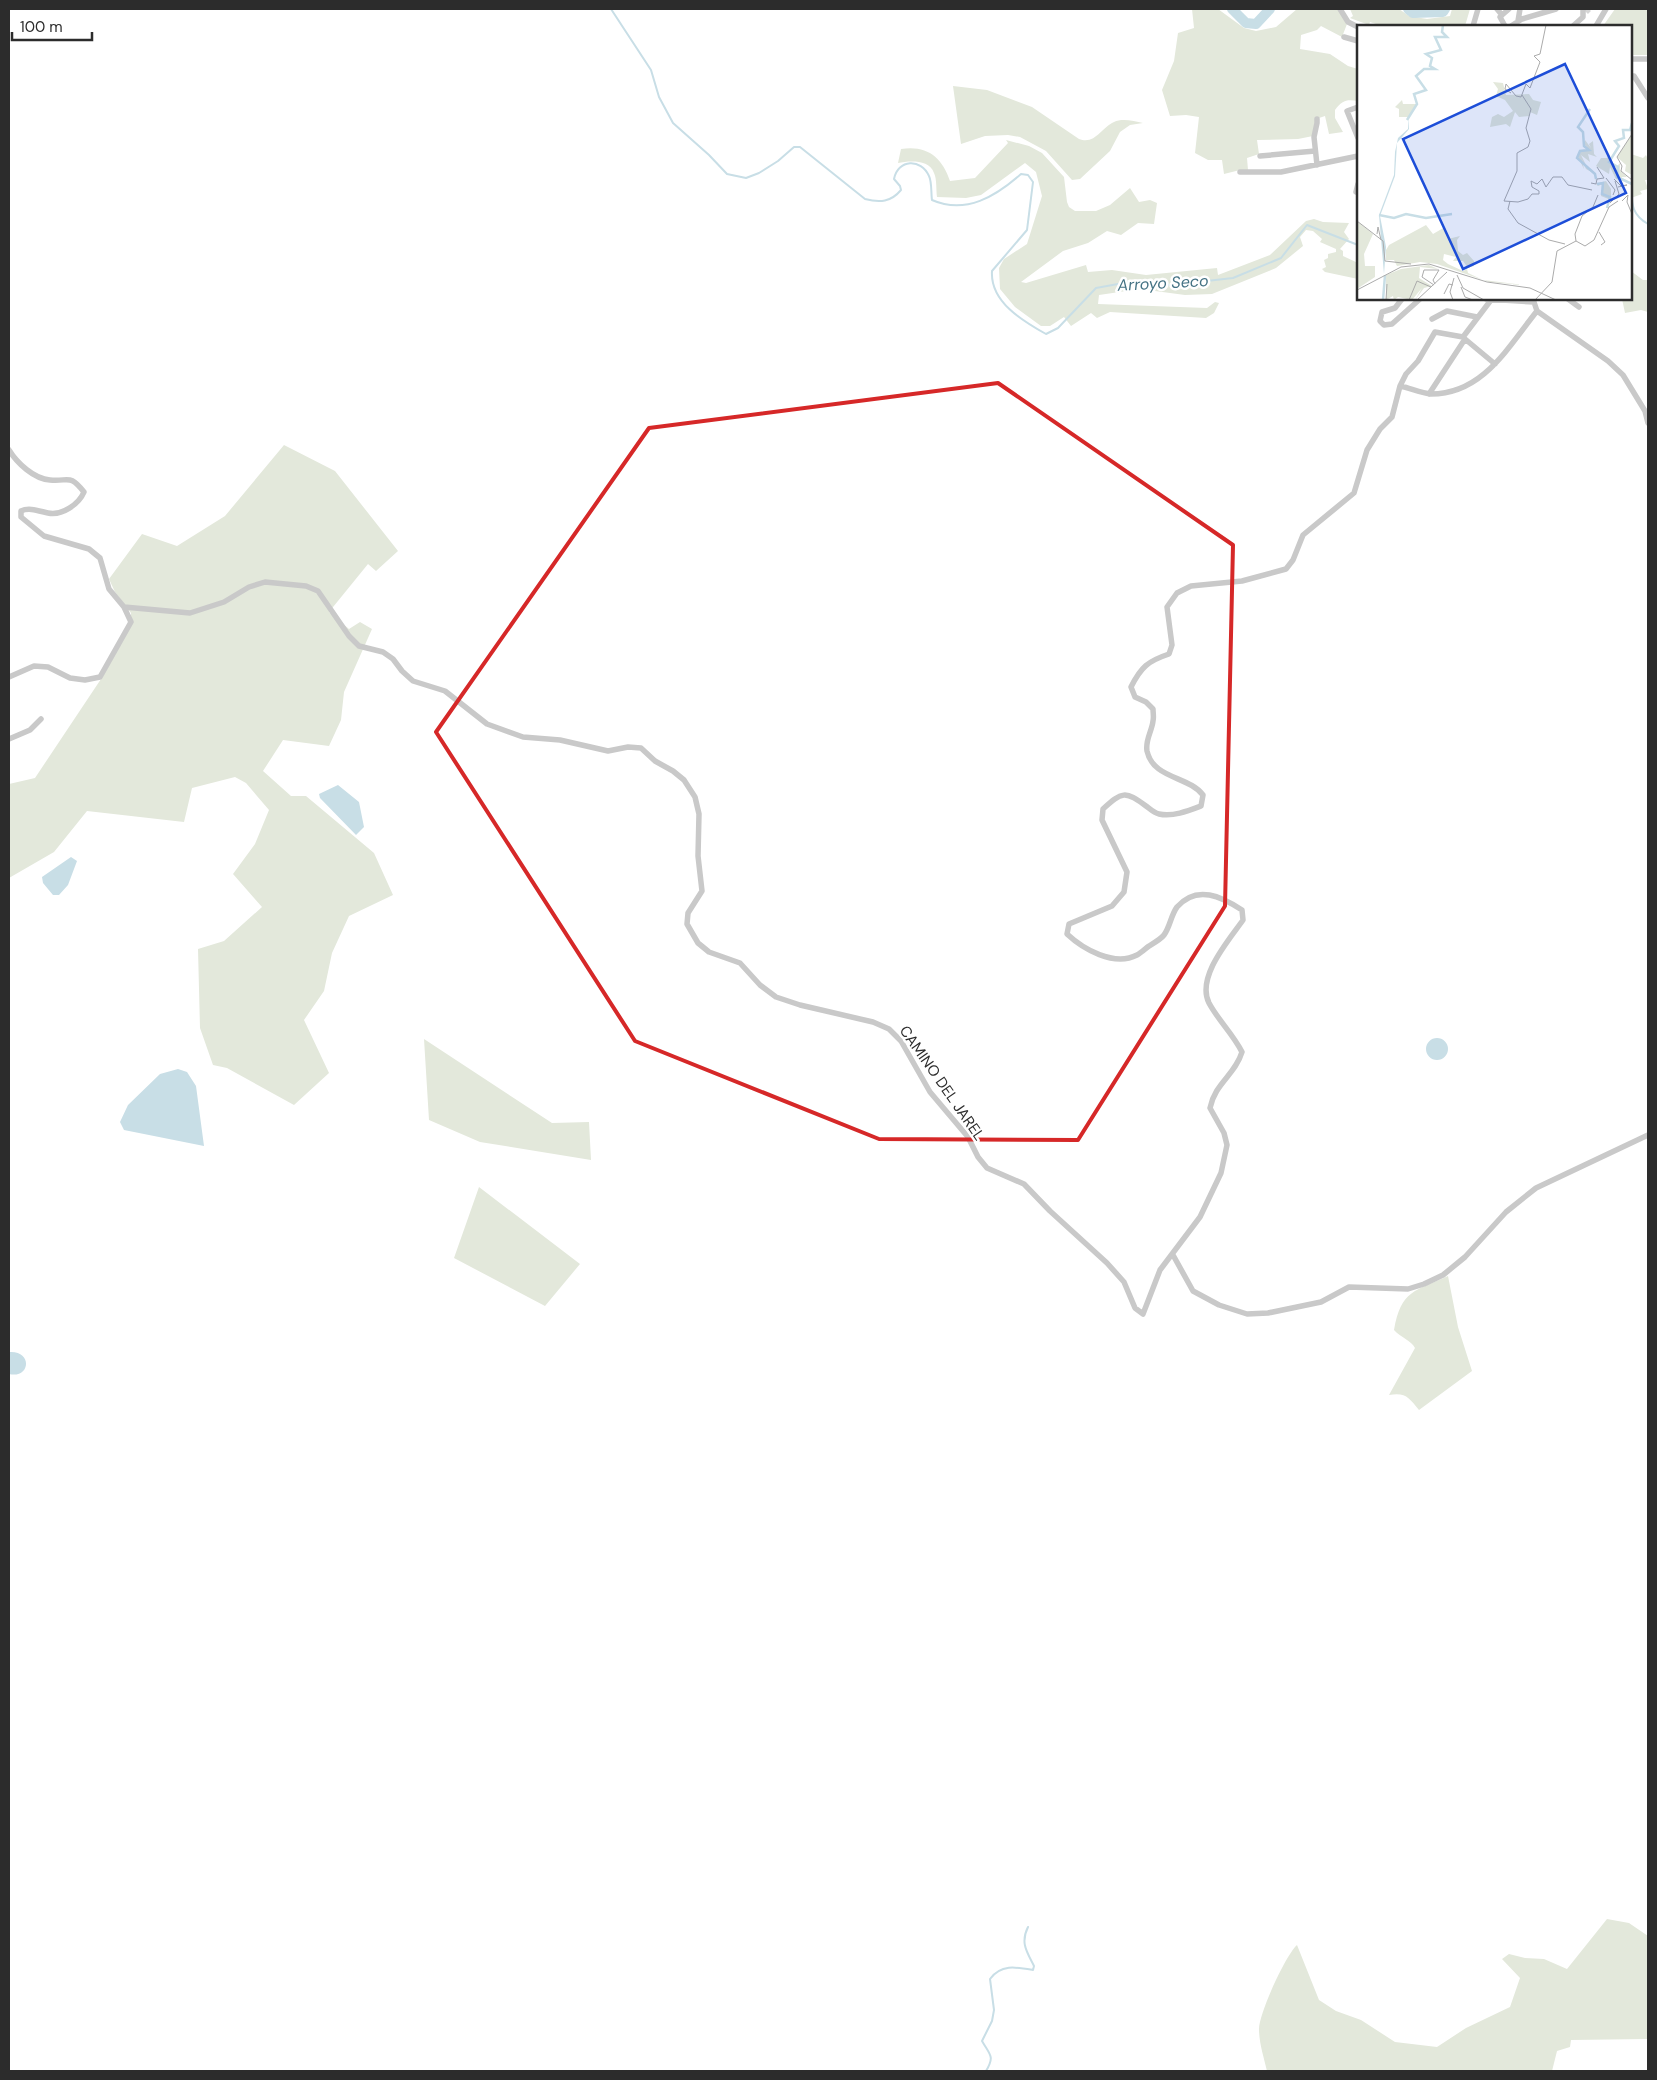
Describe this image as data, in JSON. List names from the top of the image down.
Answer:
{
  "streets": {
    "street": ["CAMINO DEL JAREL"]
  },
  "water": ["Arroyo Seco"],
  "scale_bar": "100 m"
}
